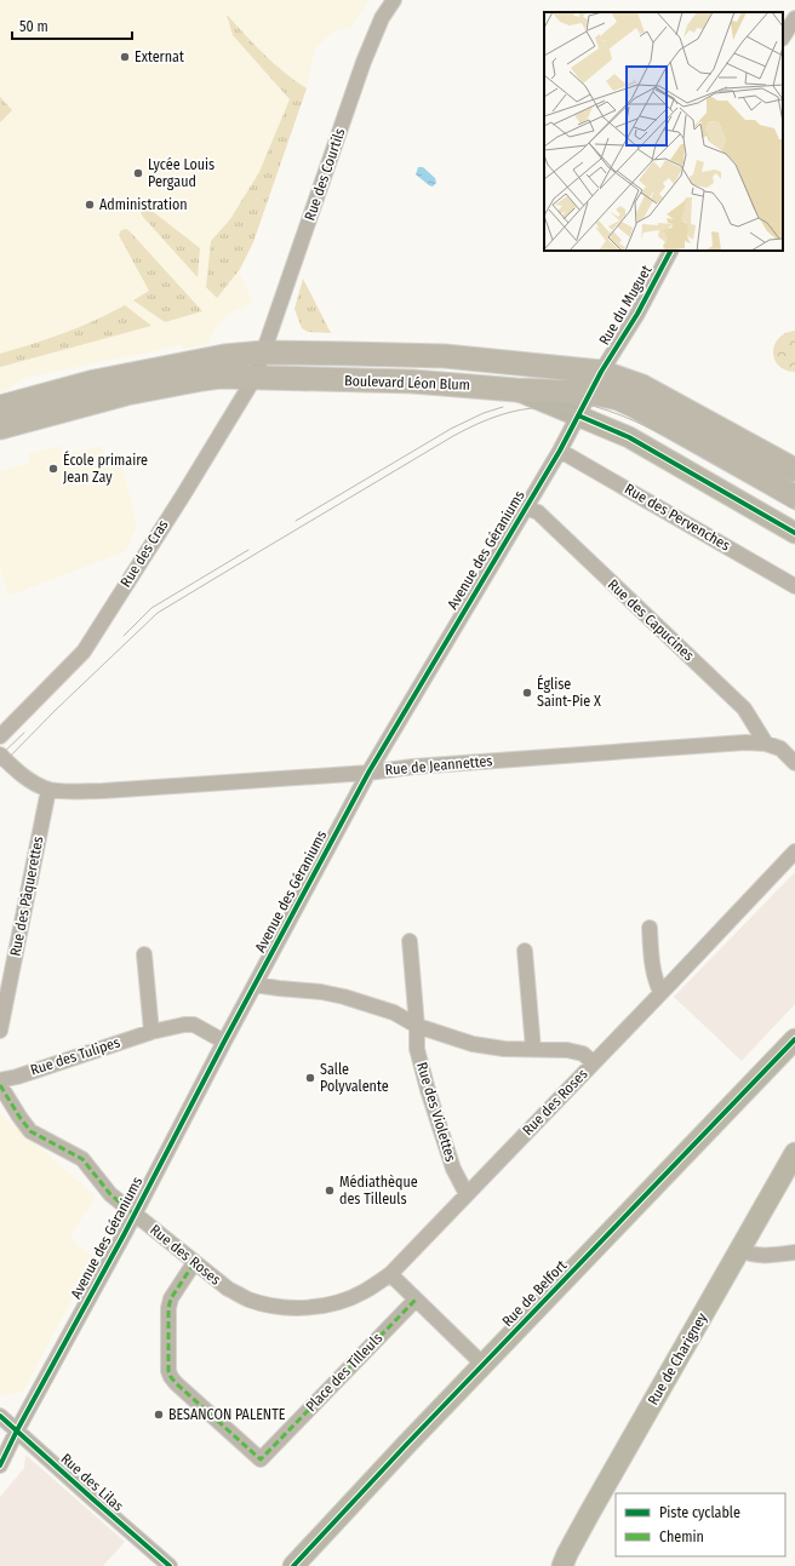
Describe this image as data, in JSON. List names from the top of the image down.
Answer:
{
  "streets": {
    "main road": ["Boulevard Léon Blum", "Rue de Belfort", "Rue de Charigney"],
    "street": [
      "Rue des Courtils",
      "Rue du Muguet",
      "Rue des Pervenches",
      "Avenue des Géraniums",
      "Rue des Cras",
      "Rue des Capucines",
      "Rue de Jeannettes",
      "Rue des Pâquerettes",
      "Rue des Tulipes",
      "Rue des Roses",
      "Rue des Violettes",
      "Place des Tilleuls",
      "Rue des Lilas"
    ]
  },
  "crossings": [
    ["Rue des Courtils", "Boulevard Léon Blum"],
    ["Rue des Courtils", "Rue des Cras"],
    ["Rue du Muguet", "Boulevard Léon Blum"],
    ["Rue du Muguet", "Avenue des Géraniums"],
    ["Boulevard Léon Blum", "Avenue des Géraniums"],
    ["Boulevard Léon Blum", "Rue des Cras"],
    ["Rue des Pervenches", "Avenue des Géraniums"],
    ["Avenue des Géraniums", "Rue des Capucines"],
    ["Avenue des Géraniums", "Rue de Jeannettes"],
    ["Avenue des Géraniums", "Rue des Tulipes"],
    ["Avenue des Géraniums", "Rue des Roses"],
    ["Avenue des Géraniums", "Rue des Lilas"],
    ["Rue des Capucines", "Rue de Jeannettes"],
    ["Rue de Jeannettes", "Rue des Pâquerettes"],
    ["Rue des Roses", "Rue des Violettes"],
    ["Rue des Roses", "Place des Tilleuls"]
  ],
  "places": [
    "Externat",
    "Lycée Louis Pergaud",
    "Administration",
    "École primaire Jean Zay",
    "Église Saint-Pie X",
    "Salle Polyvalente",
    "Médiathèque des Tilleuls",
    "BESANCON PALENTE"
  ],
  "legend": ["Piste cyclable", "Chemin"],
  "scale_bar": "50 m"
}
